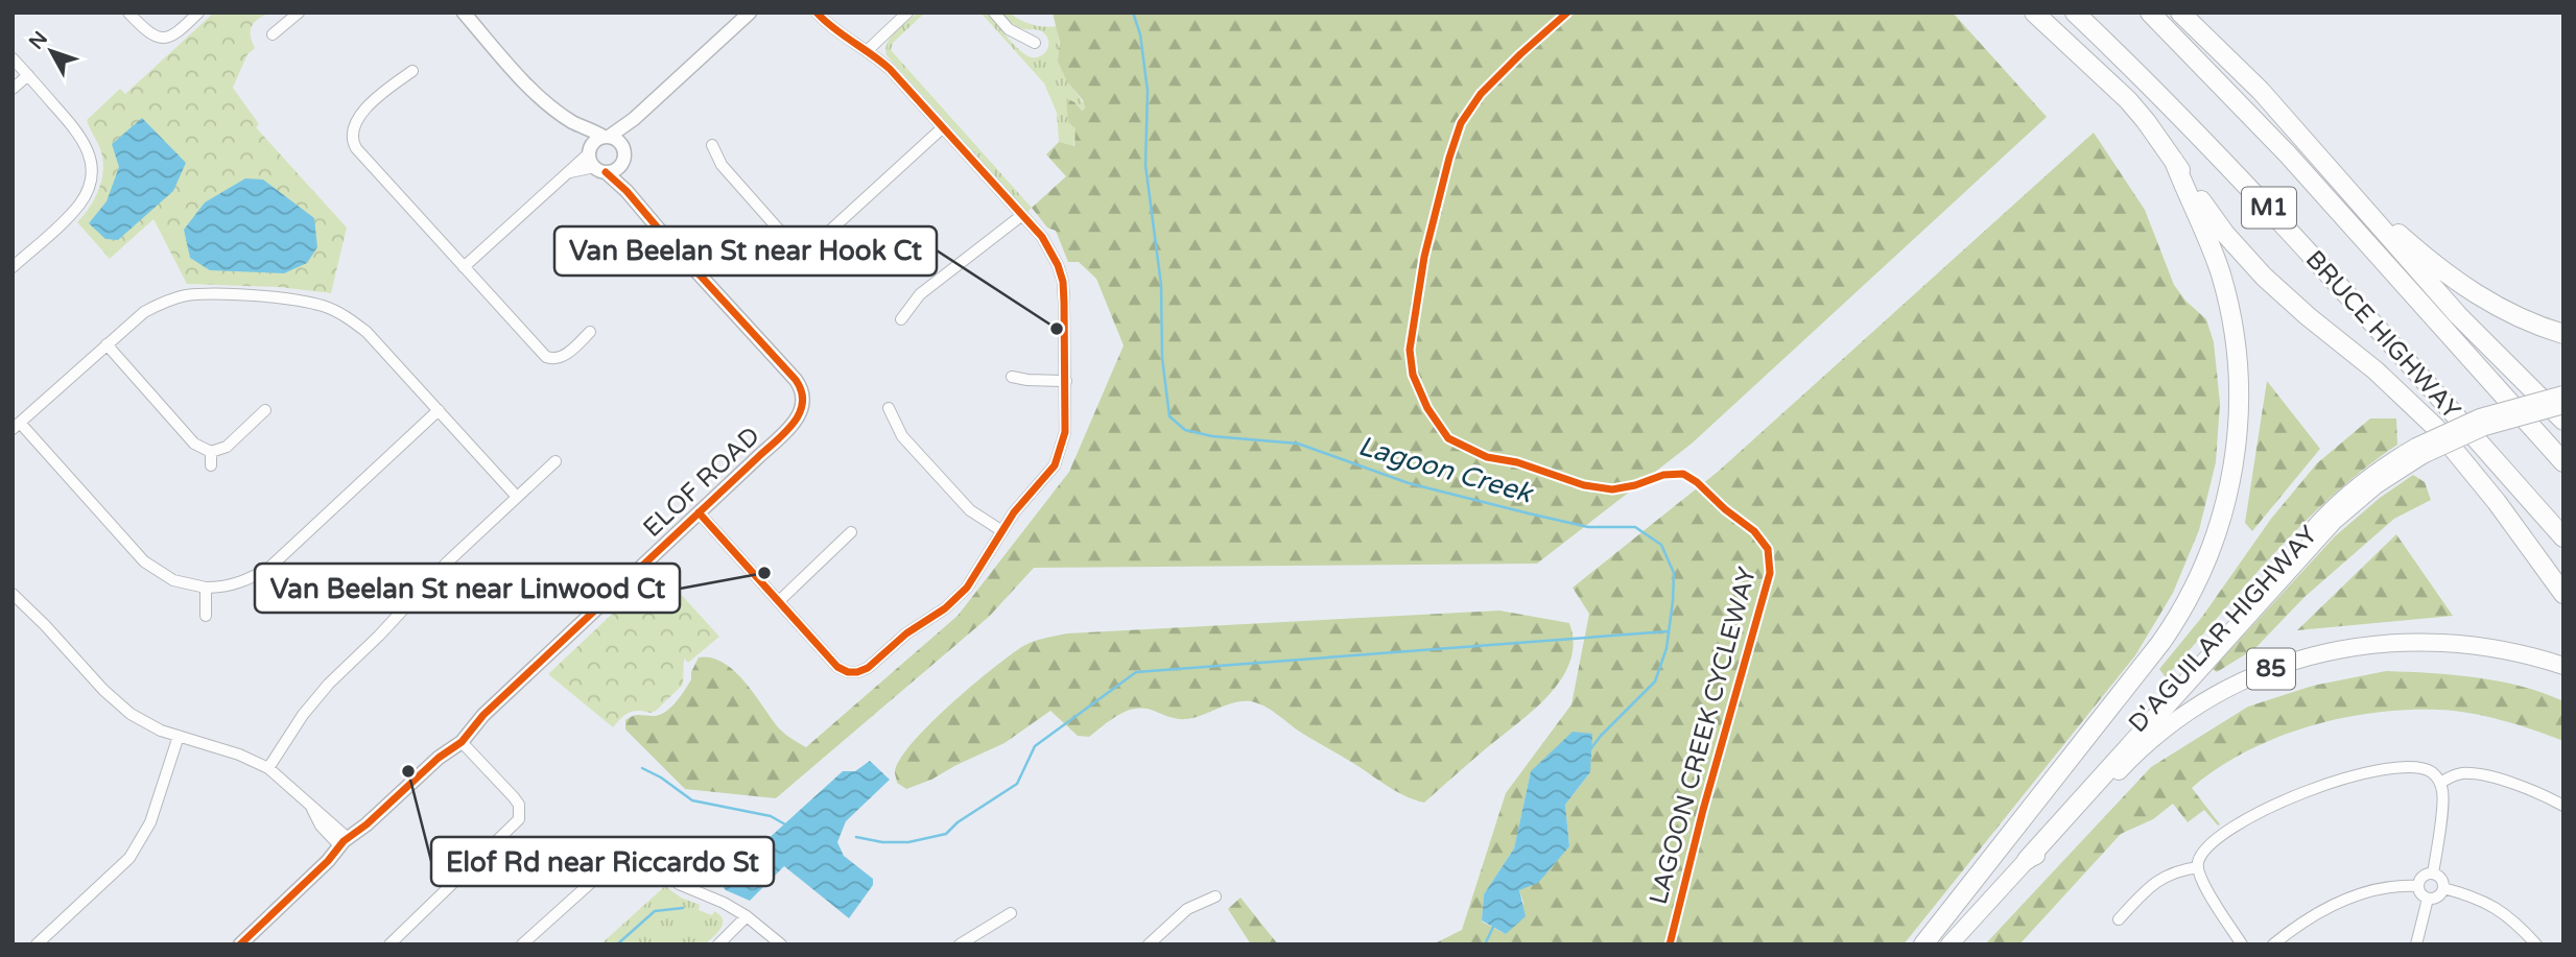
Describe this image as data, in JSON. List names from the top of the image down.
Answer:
{
  "streets": {
    "highway": [
      "M1",
      "BRUCE HIGHWAY",
      "D'AGUILAR HIGHWAY",
      "85"
    ],
    "street": ["ELOF ROAD"],
    "cycle path": ["LAGOON CREEK CYCLEWAY"]
  },
  "water": ["Lagoon Creek"],
  "places": ["Van Beelan St near Hook Ct", "Van Beelan St near Linwood Ct", "Elof Rd near Riccardo St"],
  "north": "top left"
}
